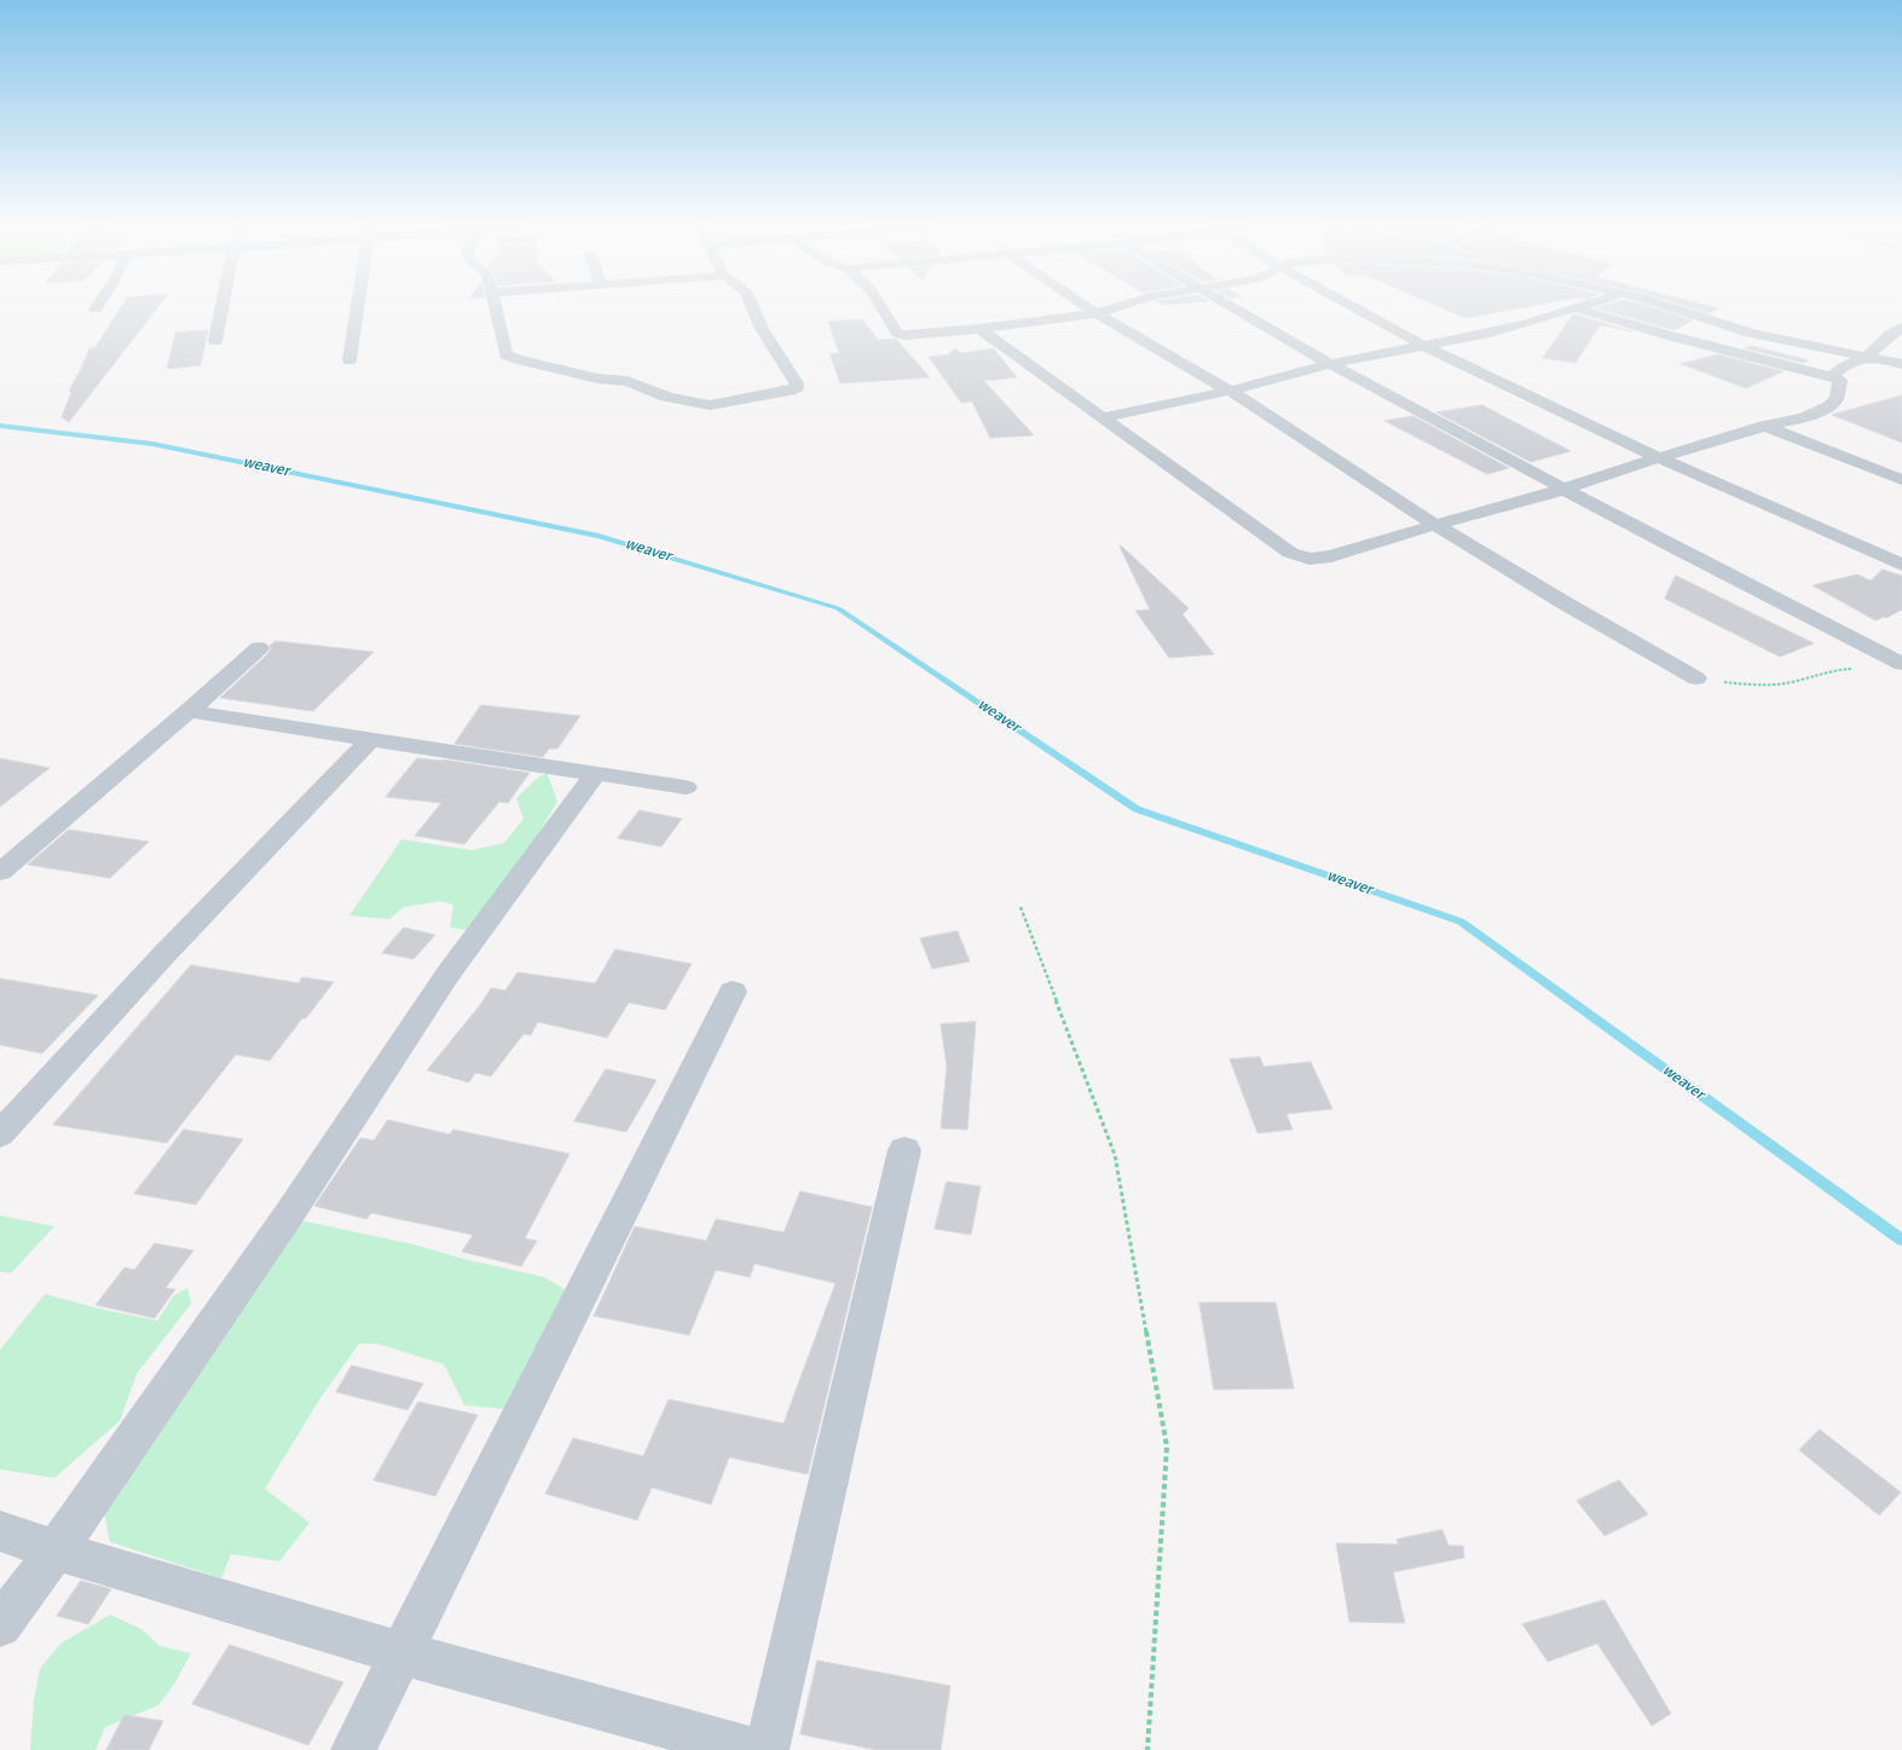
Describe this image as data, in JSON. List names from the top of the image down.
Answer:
{
  "water": ["weaver"]
}
